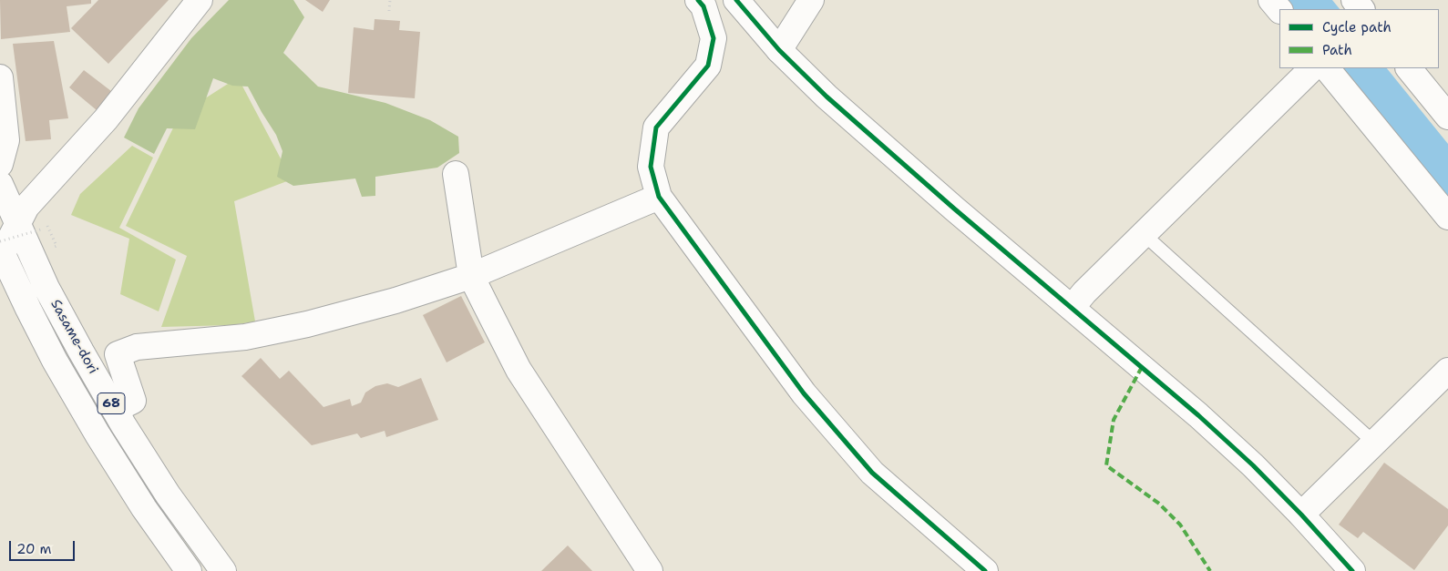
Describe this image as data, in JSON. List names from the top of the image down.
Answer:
{
  "streets": {
    "street": ["Sasame-dori", "68"]
  },
  "legend": ["Cycle path", "Path"],
  "scale_bar": "20 m"
}
